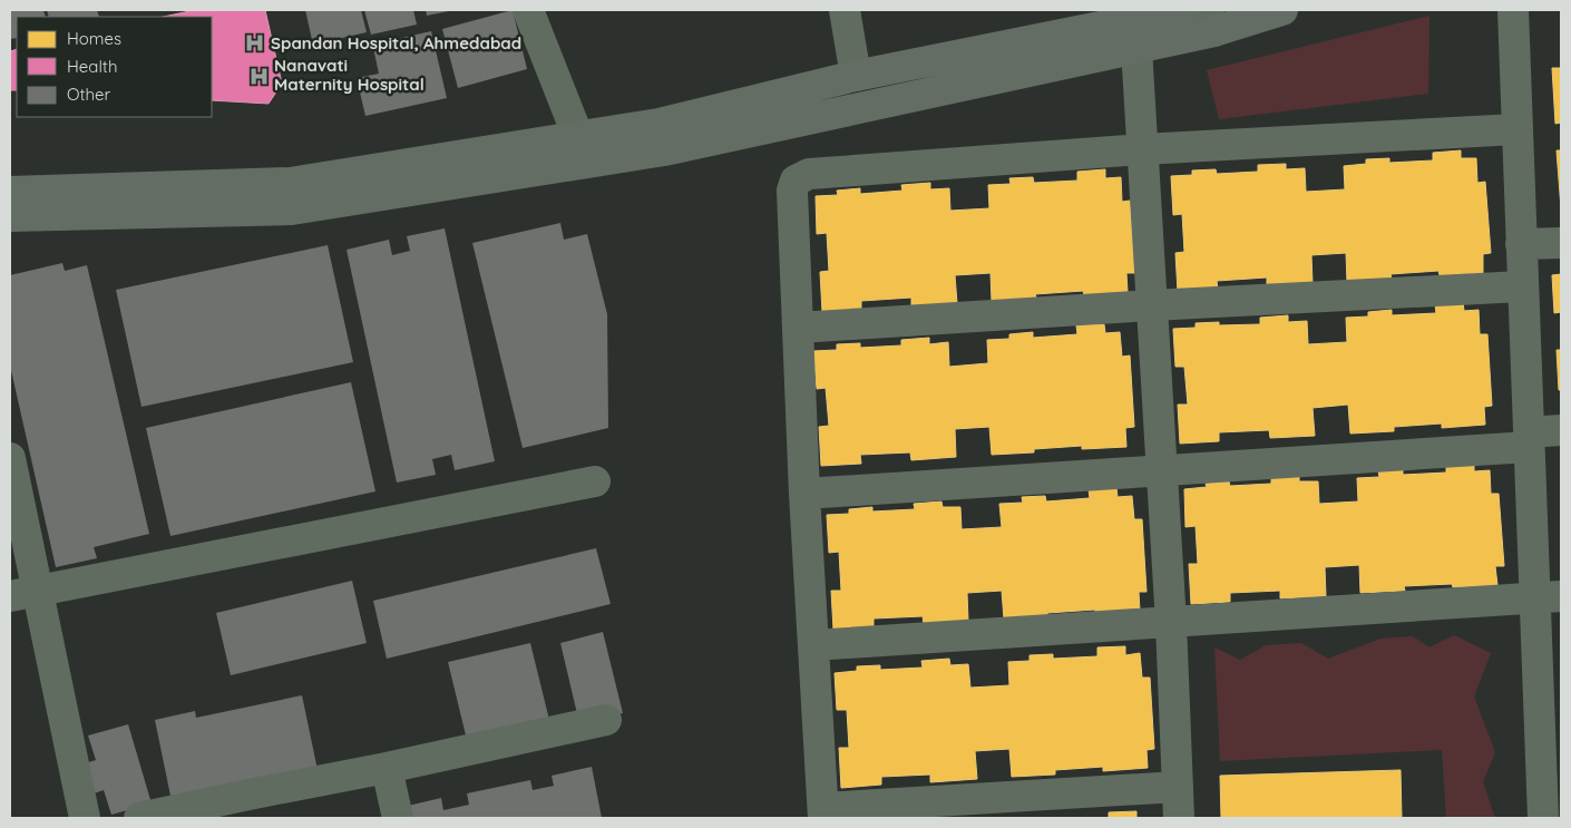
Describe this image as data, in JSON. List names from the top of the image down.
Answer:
{
  "places": {
    "hospital": ["Spandan Hospital, Ahmedabad", "Nanavati Maternity Hospital"]
  },
  "legend": ["Homes", "Health", "Other"]
}
